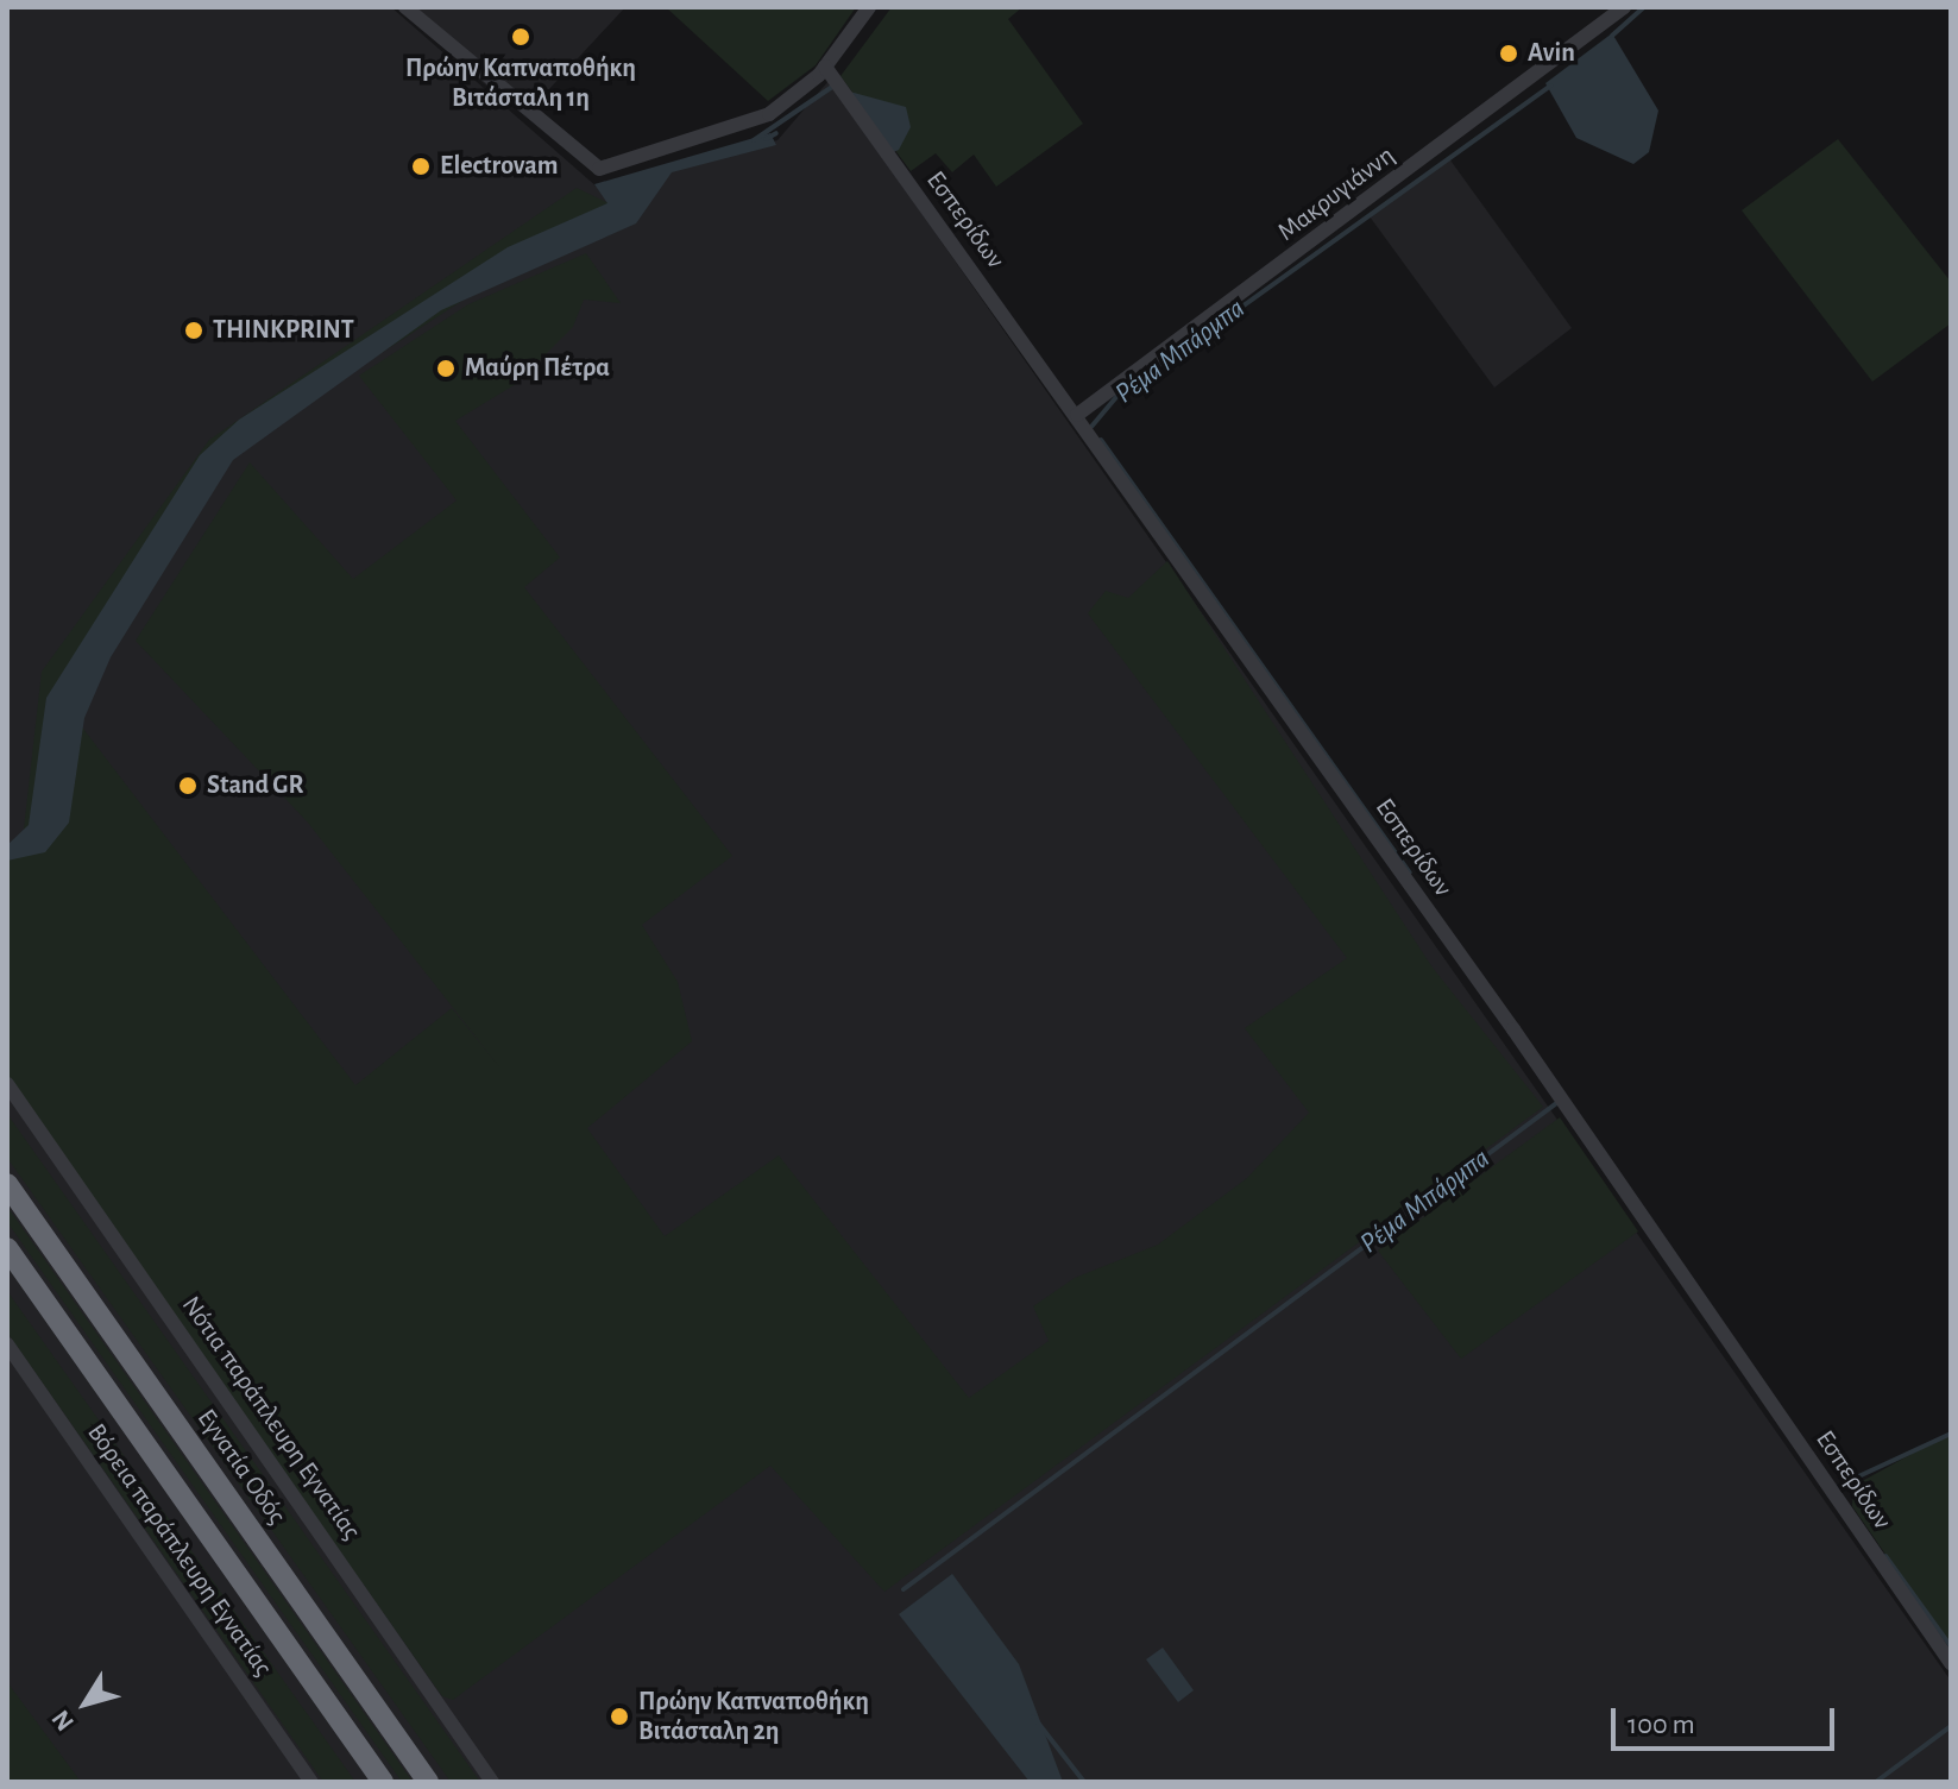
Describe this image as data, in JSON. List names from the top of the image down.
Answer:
{
  "streets": {
    "highway": ["Εγνατία Οδός"],
    "street": [
      "Μακρυγιάννη",
      "Εσπερίδων",
      "Νότια παράπλευρη Εγνατίας",
      "Βόρεια παράπλευρη Εγνατίας"
    ]
  },
  "crossings": [
    ["Μακρυγιάννη", "Εσπερίδων"]
  ],
  "water": ["Ρέμα Μπάρμπα"],
  "places": [
    "Πρώην Καπναποθήκη Βιτάσταλη 1η",
    "Avin",
    "Electrovam",
    "THINKPRINT",
    "Μαύρη Πέτρα",
    "Stand GR",
    "Πρώην Καπναποθήκη Βιτάσταλη 2η"
  ],
  "scale_bar": "100 m",
  "north": "bottom left"
}
